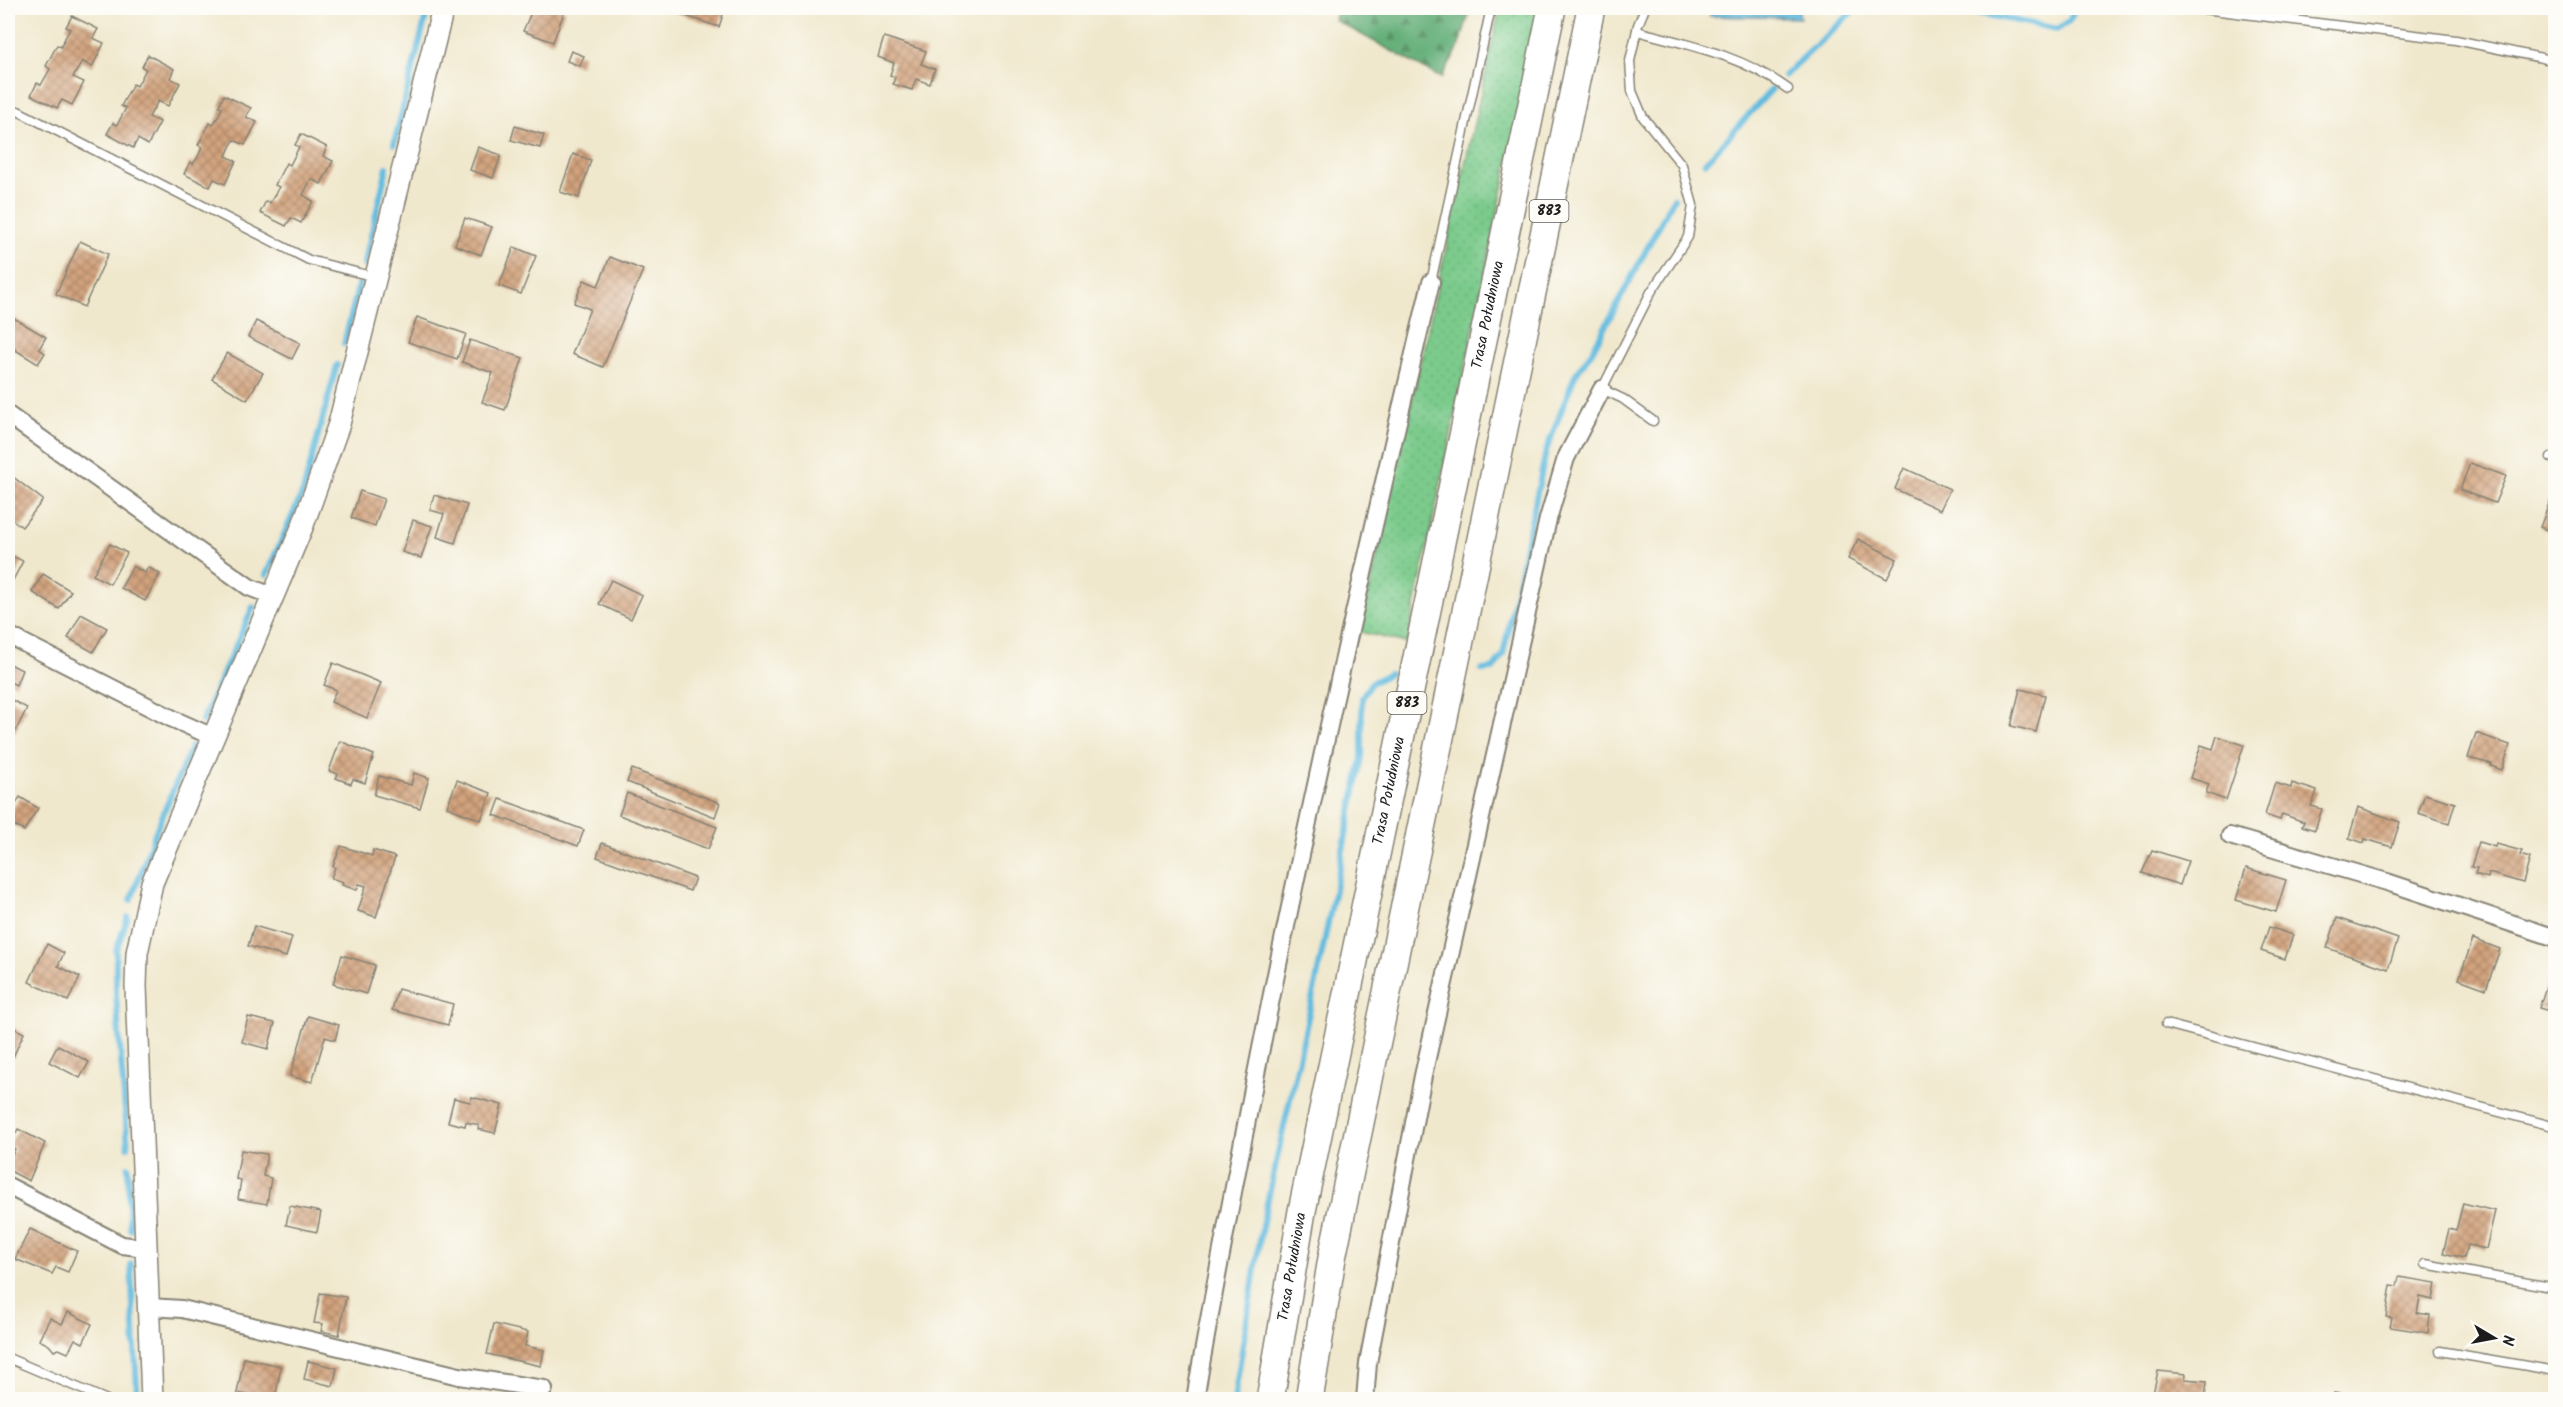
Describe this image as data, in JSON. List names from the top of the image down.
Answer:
{
  "streets": {
    "highway": ["883", "Trasa Południowa"]
  },
  "north": "right"
}
